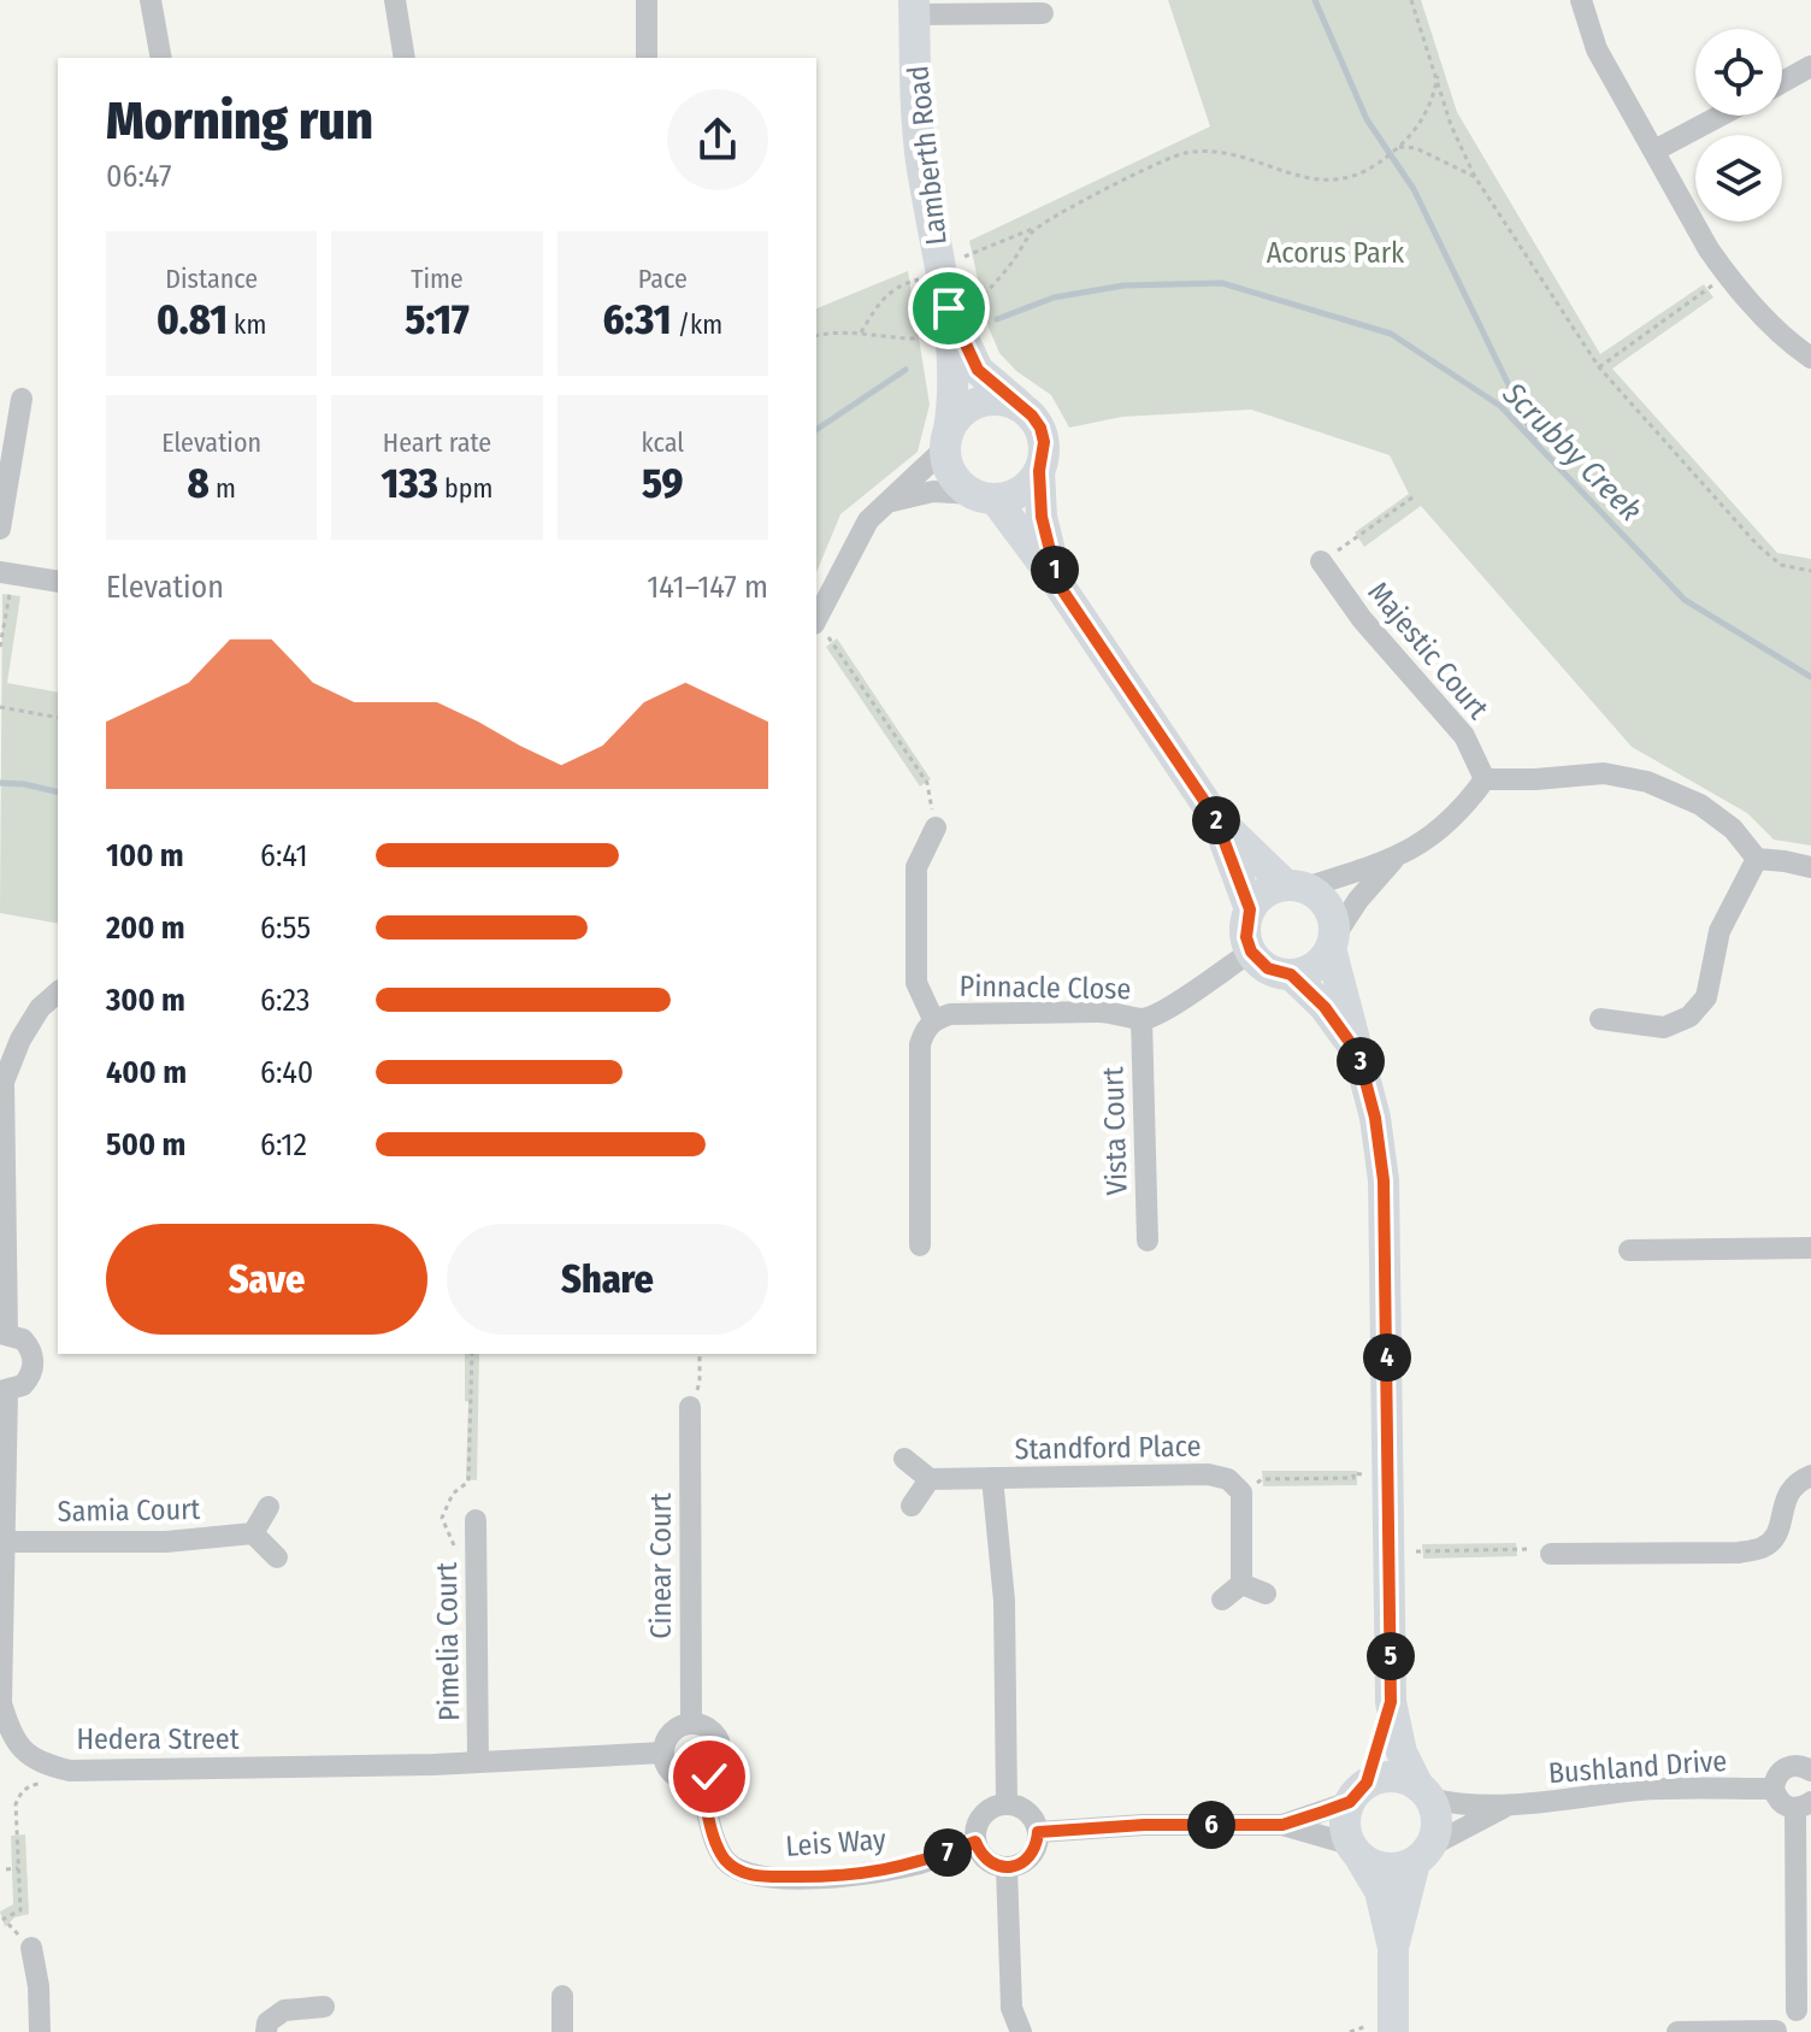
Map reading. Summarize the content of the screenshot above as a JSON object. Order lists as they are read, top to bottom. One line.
{"streets":{"street":["Lamberth Road","Majestic Court","Pinnacle Close","Vista Court","Standford Place","Samia Court","Cinear Court","Pimelia Court","Hedera Street","Bushland Drive","Leis Way"]},"crossings":[["Lamberth Road","Pinnacle Close"],["Lamberth Road","Bushland Drive"],["Pinnacle Close","Vista Court"],["Standford Place","Leis Way"],["Samia Court","Hedera Street"],["Cinear Court","Hedera Street"],["Cinear Court","Leis Way"],["Pimelia Court","Hedera Street"],["Hedera Street","Leis Way"]],"water":["Scrubby Creek"],"parks":["Acorus Park"],"page":{"heading":["Morning run","06:47"],"stats":[["Distance","0.81 km"],["Time","5:17"],["Pace","6:31 /km"],["Elevation","8 m"],["Heart rate","133 bpm"],["kcal","59"]],"pins":["1","2","3","4","5","6","7"],"chart":["Elevation","141–147 m"],"list":[{"name":"100 m","note":"6:41"},{"name":"200 m","note":"6:55"},{"name":"300 m","note":"6:23"},{"name":"400 m","note":"6:40"},{"name":"500 m","note":"6:12"}],"buttons":["Save","Share"]}}
